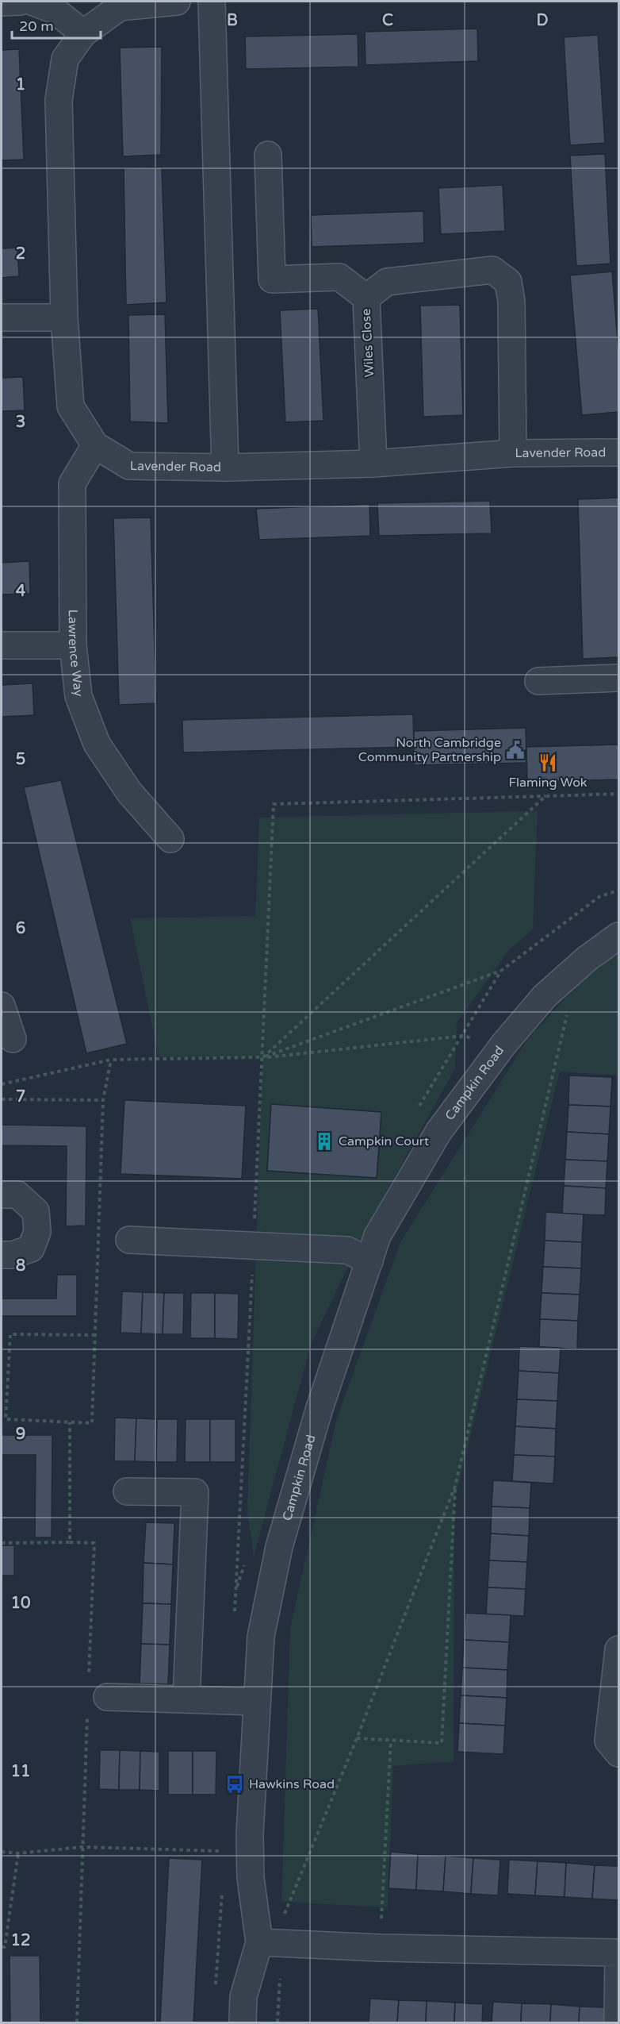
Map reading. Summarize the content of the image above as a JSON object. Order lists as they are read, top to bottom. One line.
{"streets":{"street":["Wiles Close","Lavender Road","Lawrence Way","Campkin Road"]},"crossings":[["Wiles Close","Lavender Road"],["Lavender Road","Lawrence Way"]],"places":{"public building":["North Cambridge Community Partnership"],"restaurant":["Flaming Wok"],"building":["Campkin Court"],"bus stop":["Hawkins Road"]},"scale_bar":"20 m","grid":{"columns":["B","C","D"],"rows":["1","2","3","4","5","6","7","8","9","10","11","12"]}}
